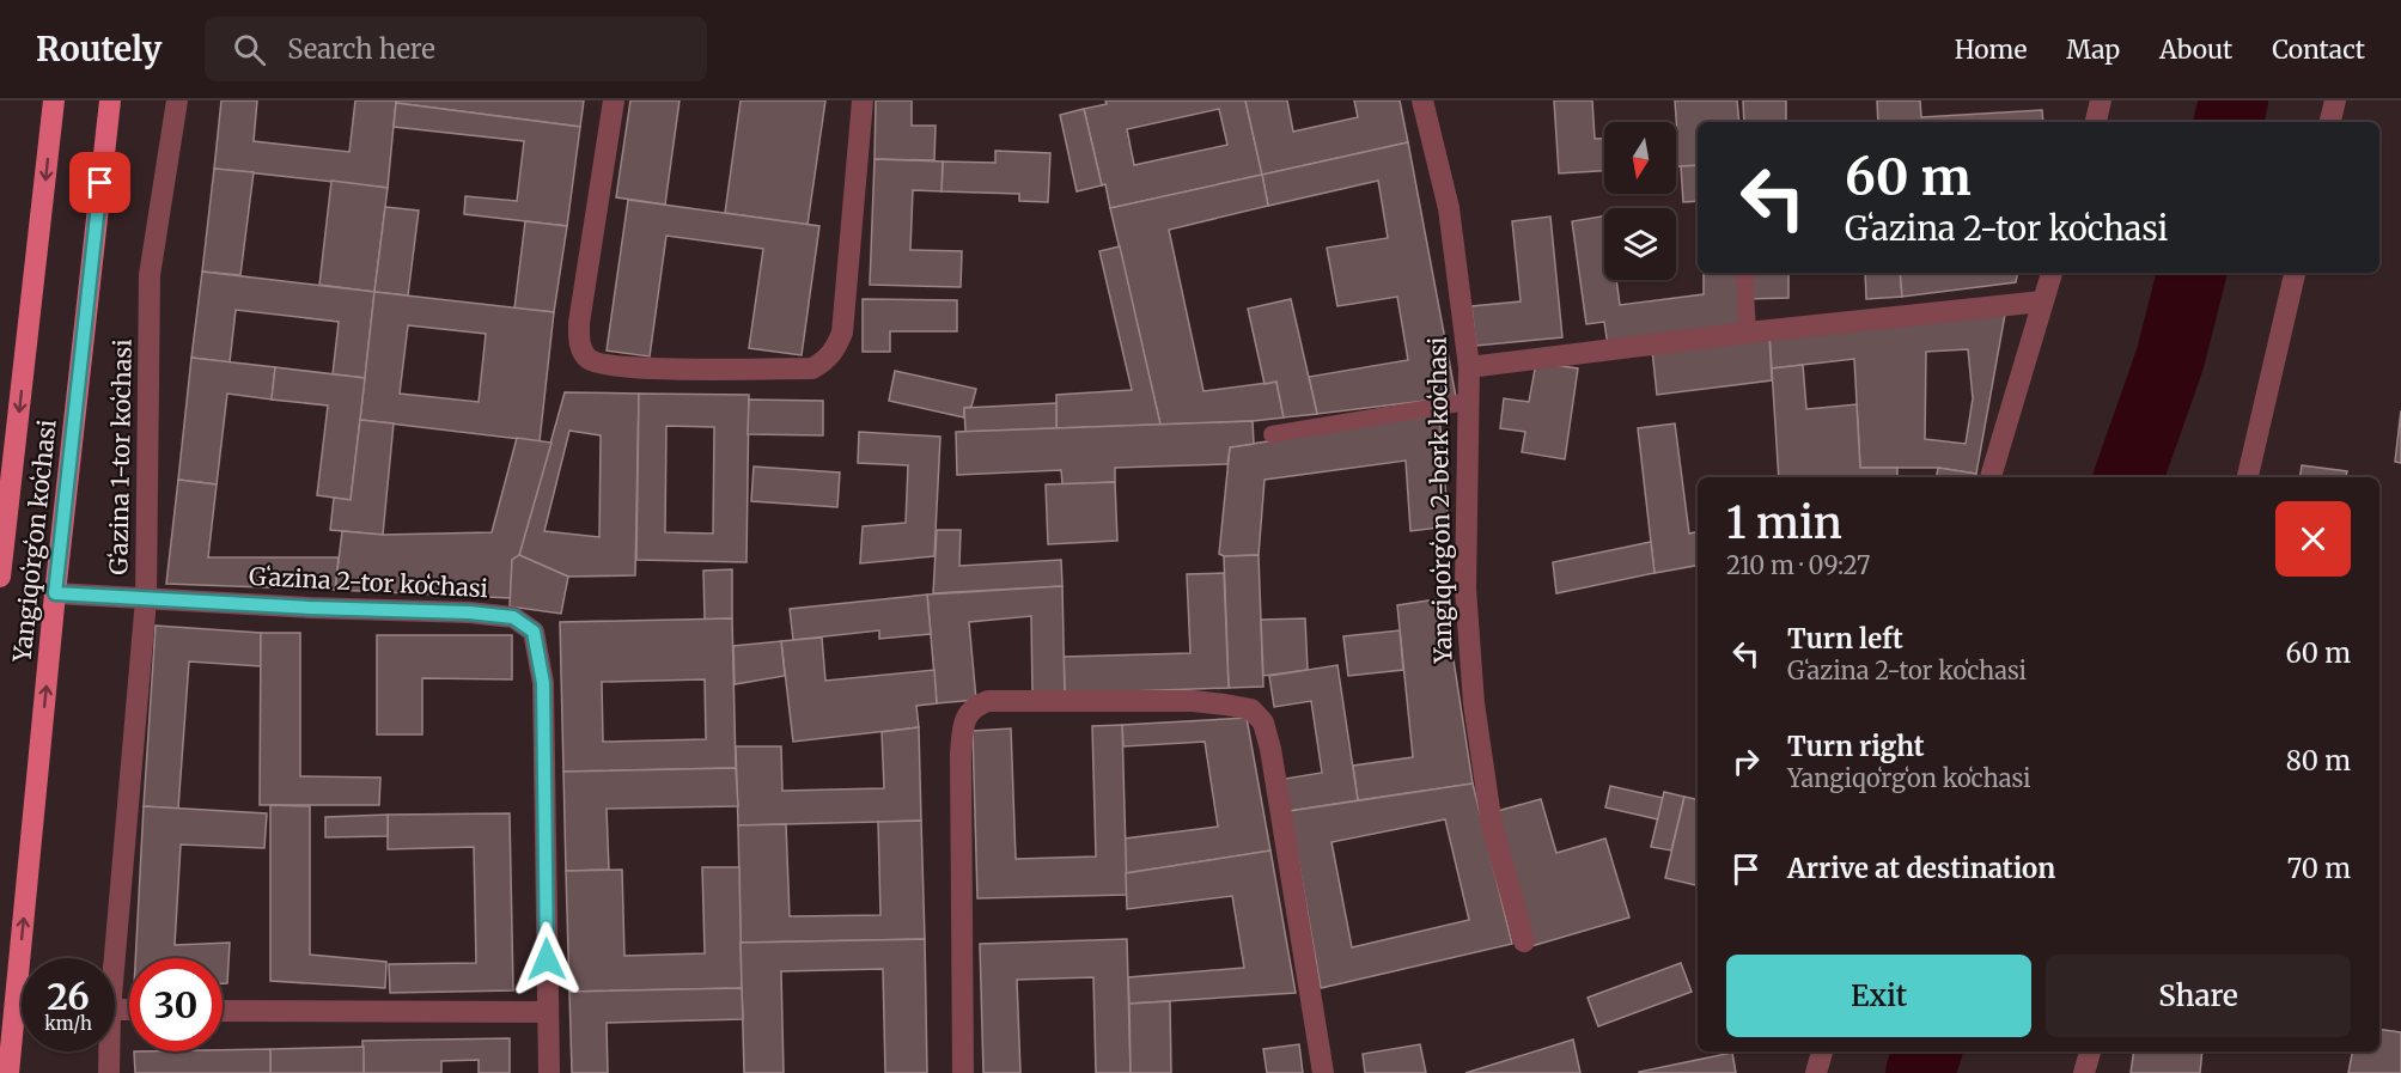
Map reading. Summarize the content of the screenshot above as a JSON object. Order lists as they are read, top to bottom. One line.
{"streets":{"main road":["Yangiqoʻrgʻon koʻchasi"],"street":["Gʻazina 1-tor koʻchasi","Yangiqoʻrgʻon 2-berk koʻchasi","Gʻazina 2-tor koʻchasi"]},"crossings":[["Gʻazina 1-tor koʻchasi","Gʻazina 2-tor koʻchasi"],["Yangiqoʻrgʻon koʻchasi","Gʻazina 2-tor koʻchasi"]],"north":"bottom","page":{"header":"Routely","search":"Search here","nav":["Home","Map","About","Contact"],"turn":["60 m","Gʻazina 2-tor koʻchasi"],"heading":["1 min","210 m · 09:27"],"list":[{"name":"Turn left","note":"Gʻazina 2-tor koʻchasi","value":"60 m"},{"name":"Turn right","note":"Yangiqoʻrgʻon koʻchasi","value":"80 m"},{"name":"Arrive at destination","value":"70 m"}],"buttons":["Exit","Share"],"speed":"26 km/h","limit":"30"}}
